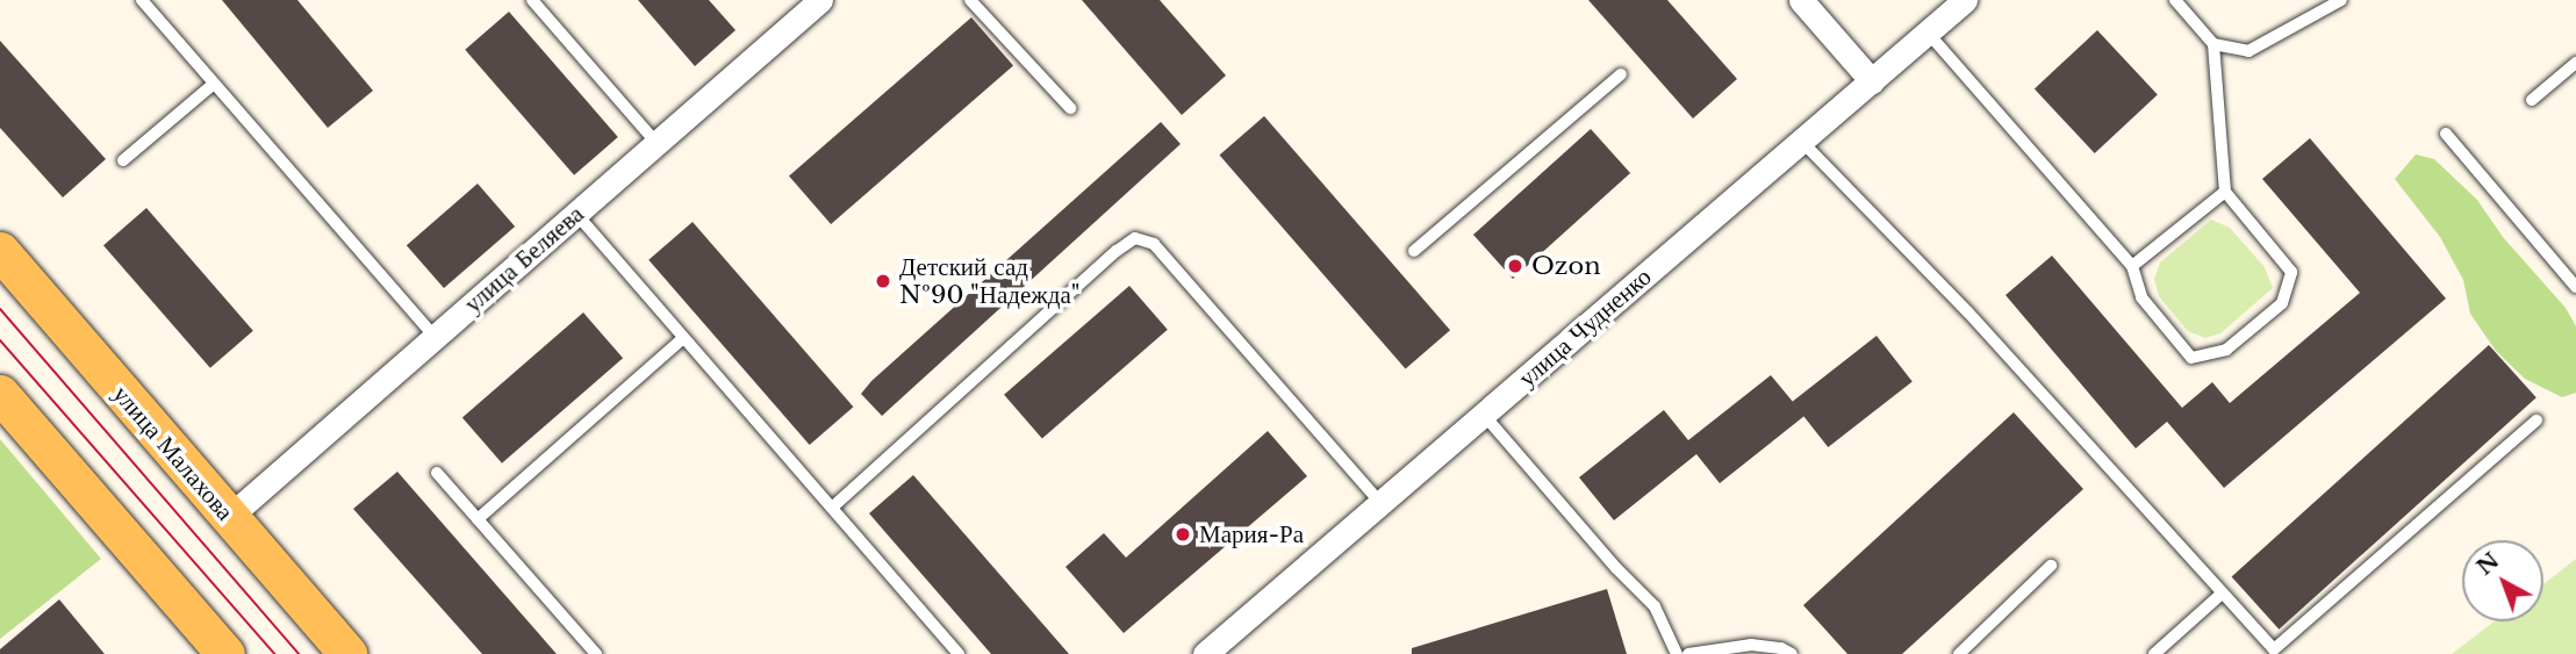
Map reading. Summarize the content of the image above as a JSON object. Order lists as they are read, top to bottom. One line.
{"streets":{"main road":["улица Малахова"],"street":["улица Беляева","улица Чудненко"]},"crossings":[["улица Беляева","улица Малахова"]],"places":["Ozon","Детский сад №90 \"Надежда\"","Мария-Ра"],"north":"top left"}
